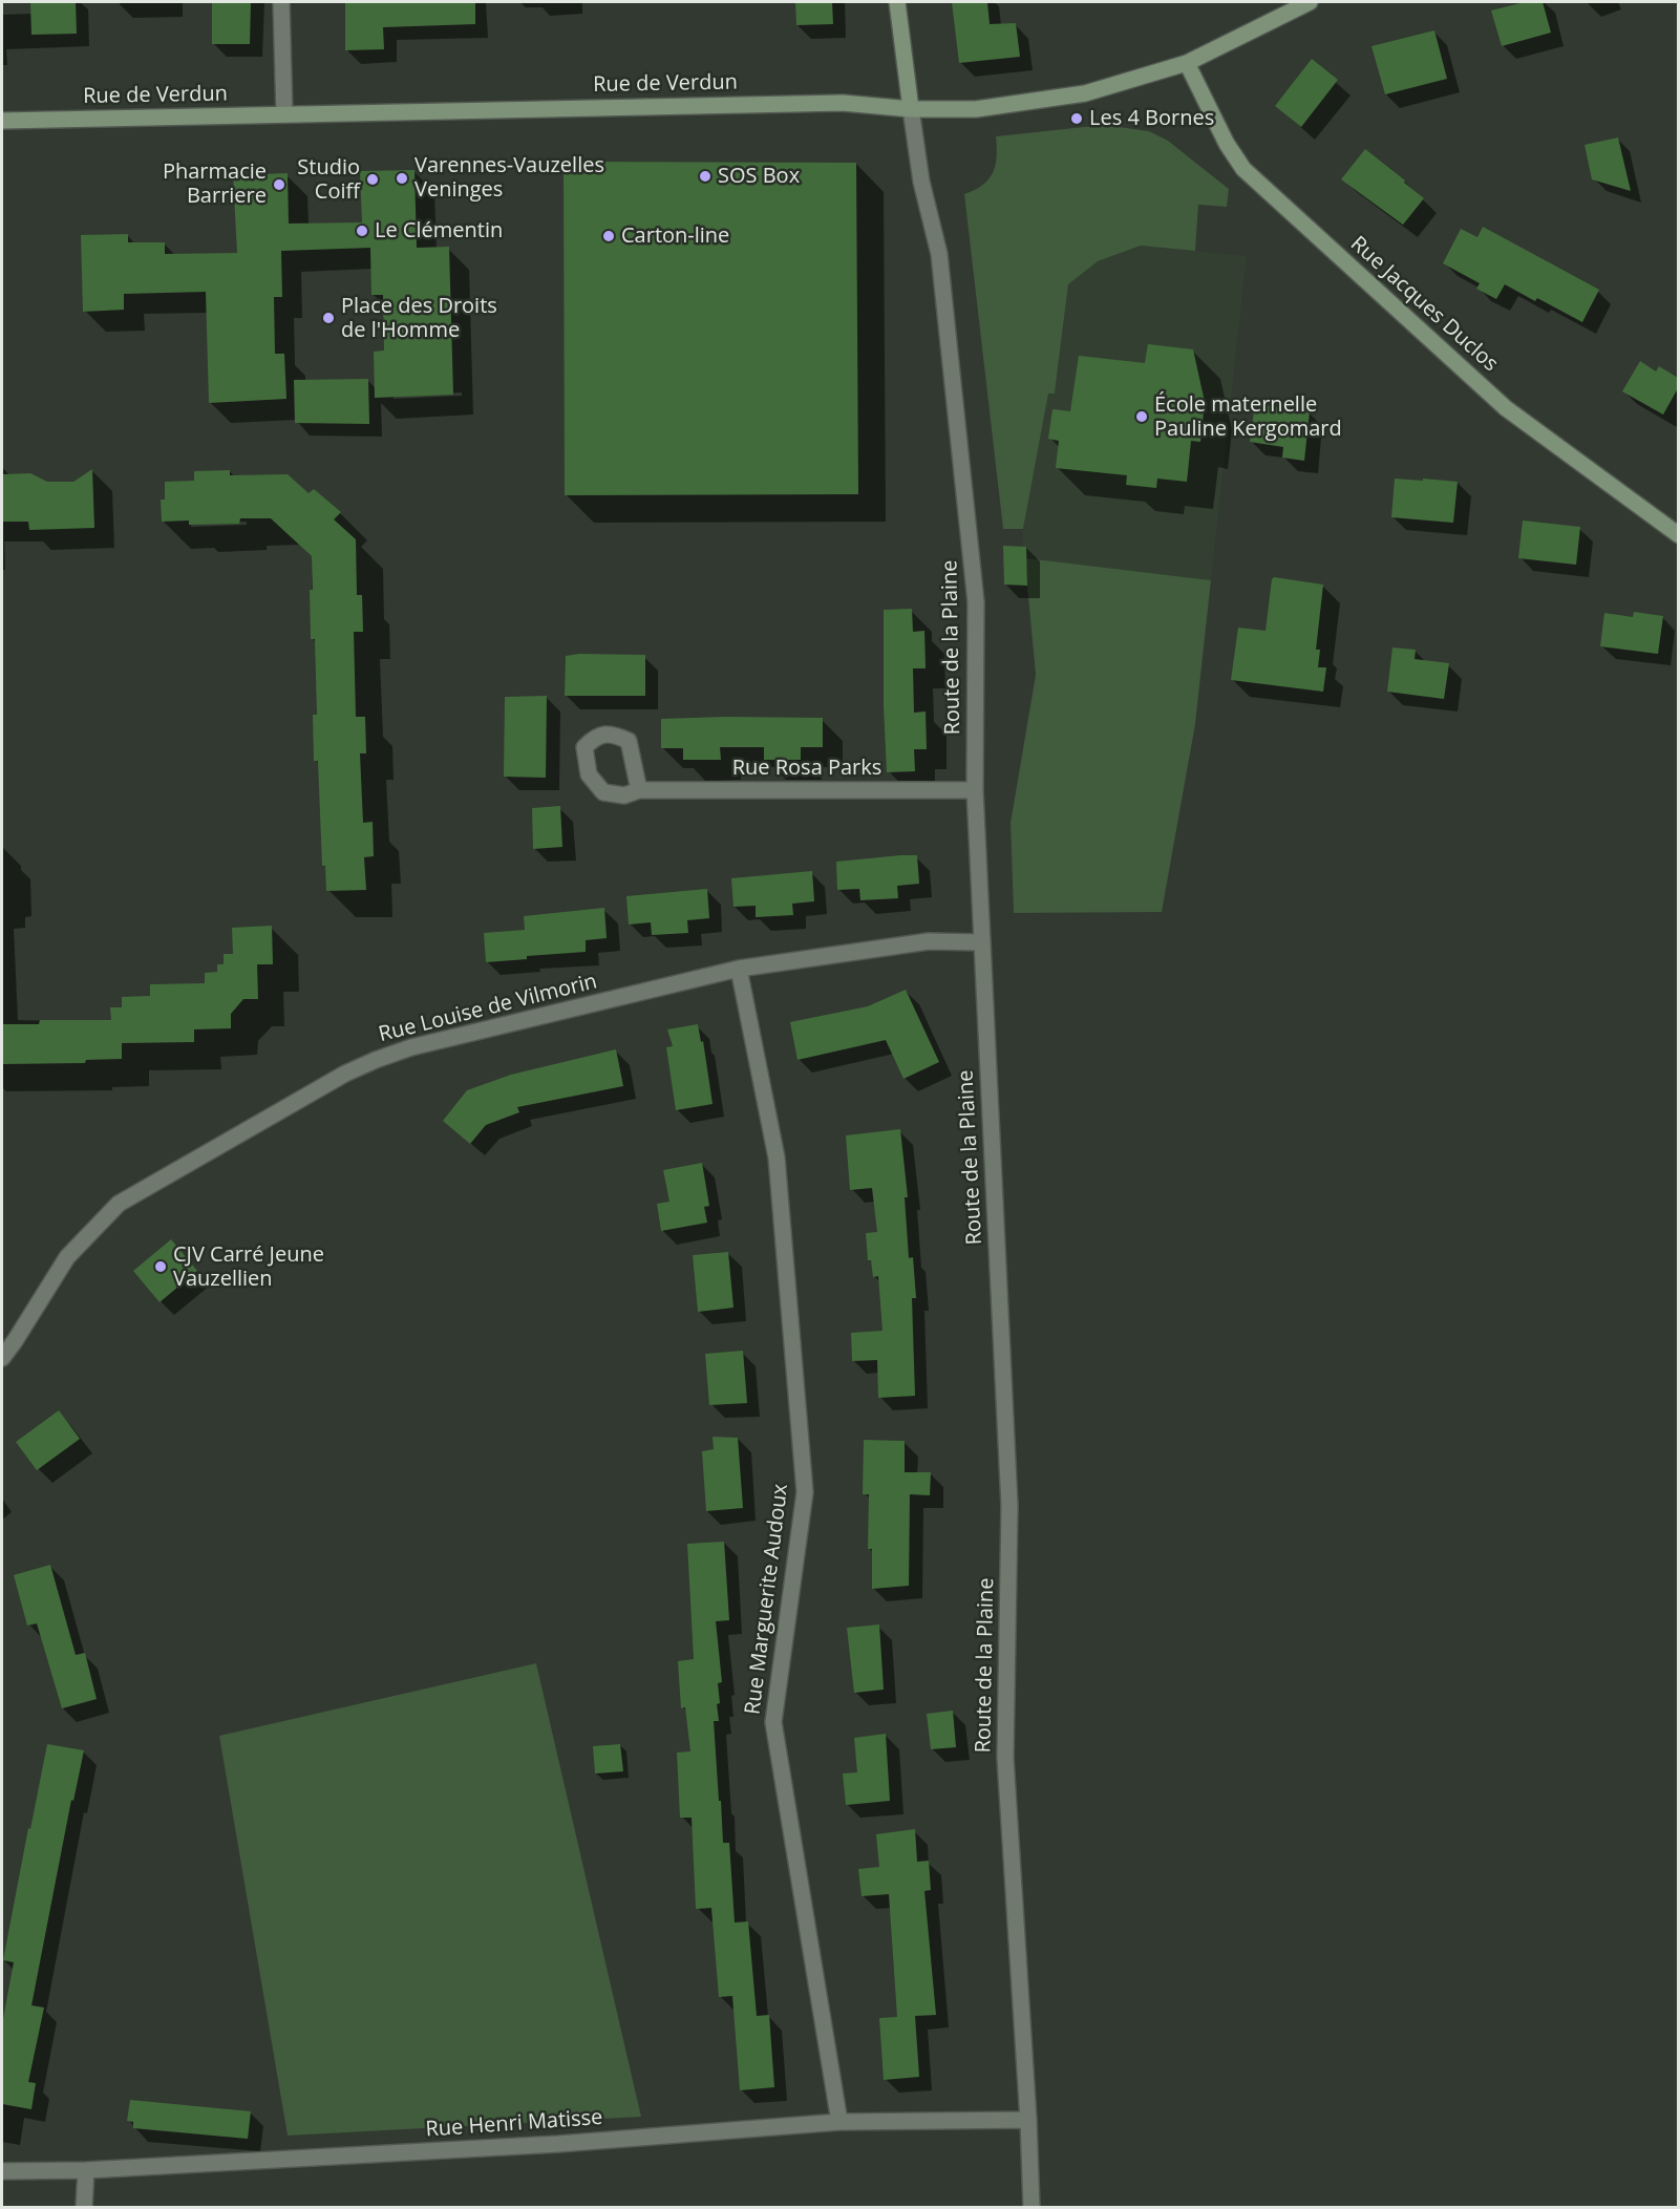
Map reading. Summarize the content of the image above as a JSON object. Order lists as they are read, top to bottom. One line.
{"streets":{"street":["Rue de Verdun","Rue Jacques Duclos","Route de la Plaine","Rue Rosa Parks","Rue Louise de Vilmorin","Rue Marguerite Audoux","Rue Henri Matisse"]},"crossings":[["Rue de Verdun","Rue Jacques Duclos"],["Rue de Verdun","Route de la Plaine"],["Route de la Plaine","Rue Rosa Parks"],["Route de la Plaine","Rue Louise de Vilmorin"],["Route de la Plaine","Rue Henri Matisse"],["Rue Louise de Vilmorin","Rue Marguerite Audoux"],["Rue Marguerite Audoux","Rue Henri Matisse"]],"places":["Les 4 Bornes","SOS Box","Varennes-Vauzelles Veninges","Studio Coiff","Pharmacie Barriere","Le Clémentin","Carton-line","Place des Droits de l'Homme","École maternelle Pauline Kergomard","CJV Carré Jeune Vauzellien"]}
